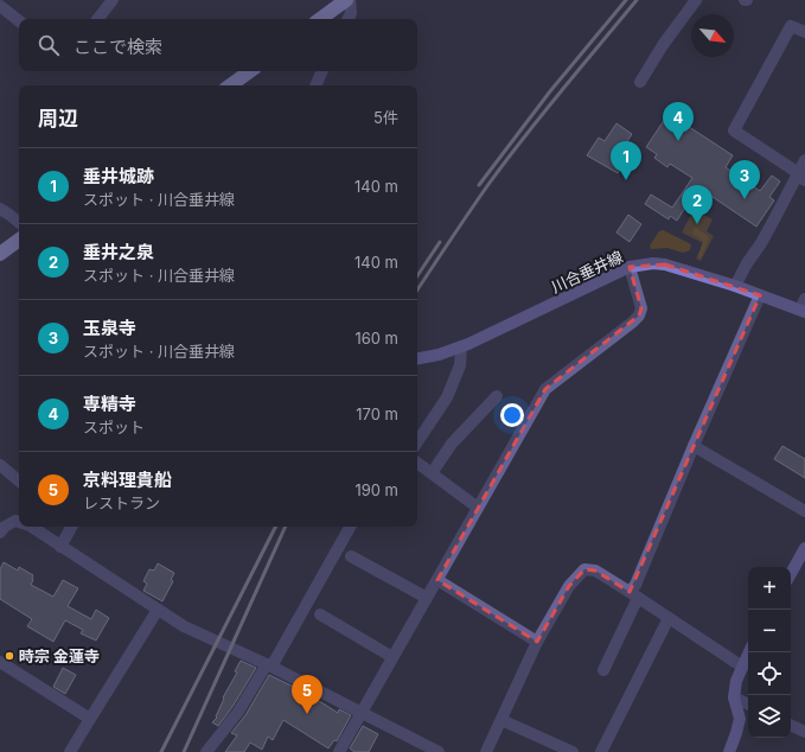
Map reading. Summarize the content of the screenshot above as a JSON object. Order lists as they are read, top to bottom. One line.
{"streets":{"main road":["川合垂井線"]},"places":["時宗 金蓮寺"],"north":"bottom right","page":{"search":"ここで検索","heading":["周辺","5件"],"pins":["4","1","3","2","5"],"list":[{"mark":"1","name":"垂井城跡","note":"スポット · 川合垂井線","value":"140 m"},{"mark":"2","name":"垂井之泉","note":"スポット · 川合垂井線","value":"140 m"},{"mark":"3","name":"玉泉寺","note":"スポット · 川合垂井線","value":"160 m"},{"mark":"4","name":"専精寺","note":"スポット","value":"170 m"},{"mark":"5","name":"京料理貴船","note":"レストラン","value":"190 m"}],"map_buttons":["+","−"]}}
